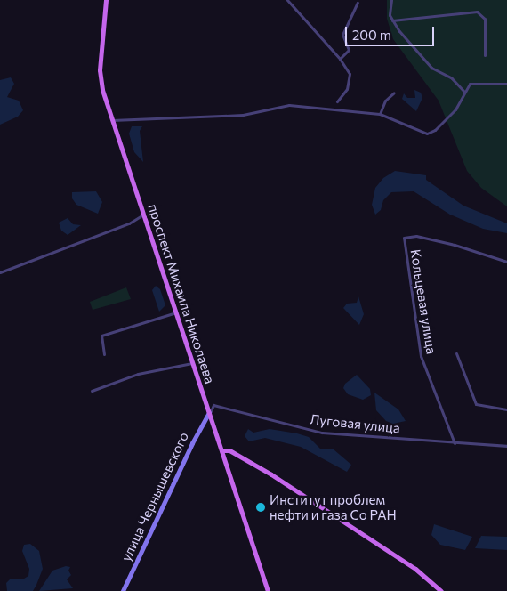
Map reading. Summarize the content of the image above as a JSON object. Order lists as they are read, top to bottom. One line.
{"streets":{"main road":["проспект Михаила Николаева","улица Чернышевского"],"street":["Кольцевая улица","Луговая улица"]},"crossings":[["проспект Михаила Николаева","Луговая улица"],["проспект Михаила Николаева","улица Чернышевского"],["Кольцевая улица","Луговая улица"],["Луговая улица","улица Чернышевского"]],"places":["Институт проблем нефти и газа Со РАН"],"scale_bar":"200 m"}
